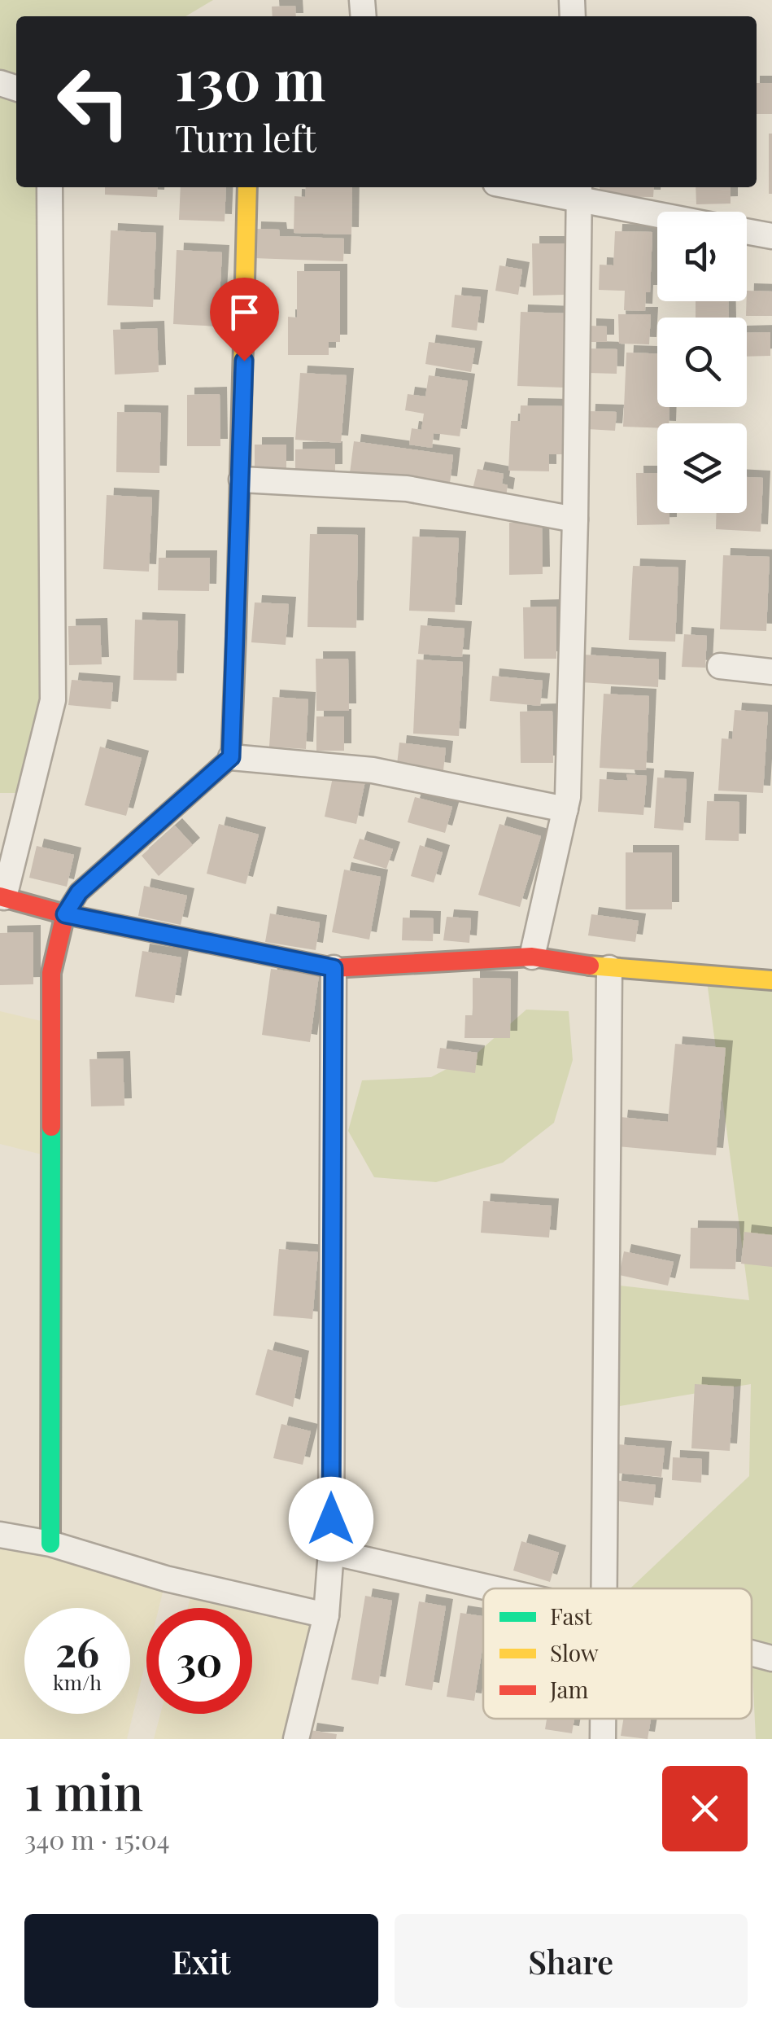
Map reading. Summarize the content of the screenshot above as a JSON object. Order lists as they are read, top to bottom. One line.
{"legend":["Fast","Slow","Jam"],"page":{"turn":["130 m","Turn left"],"speed":"26 km/h","limit":"30","heading":["1 min","340 m · 15:04"],"buttons":["Exit","Share"]}}
